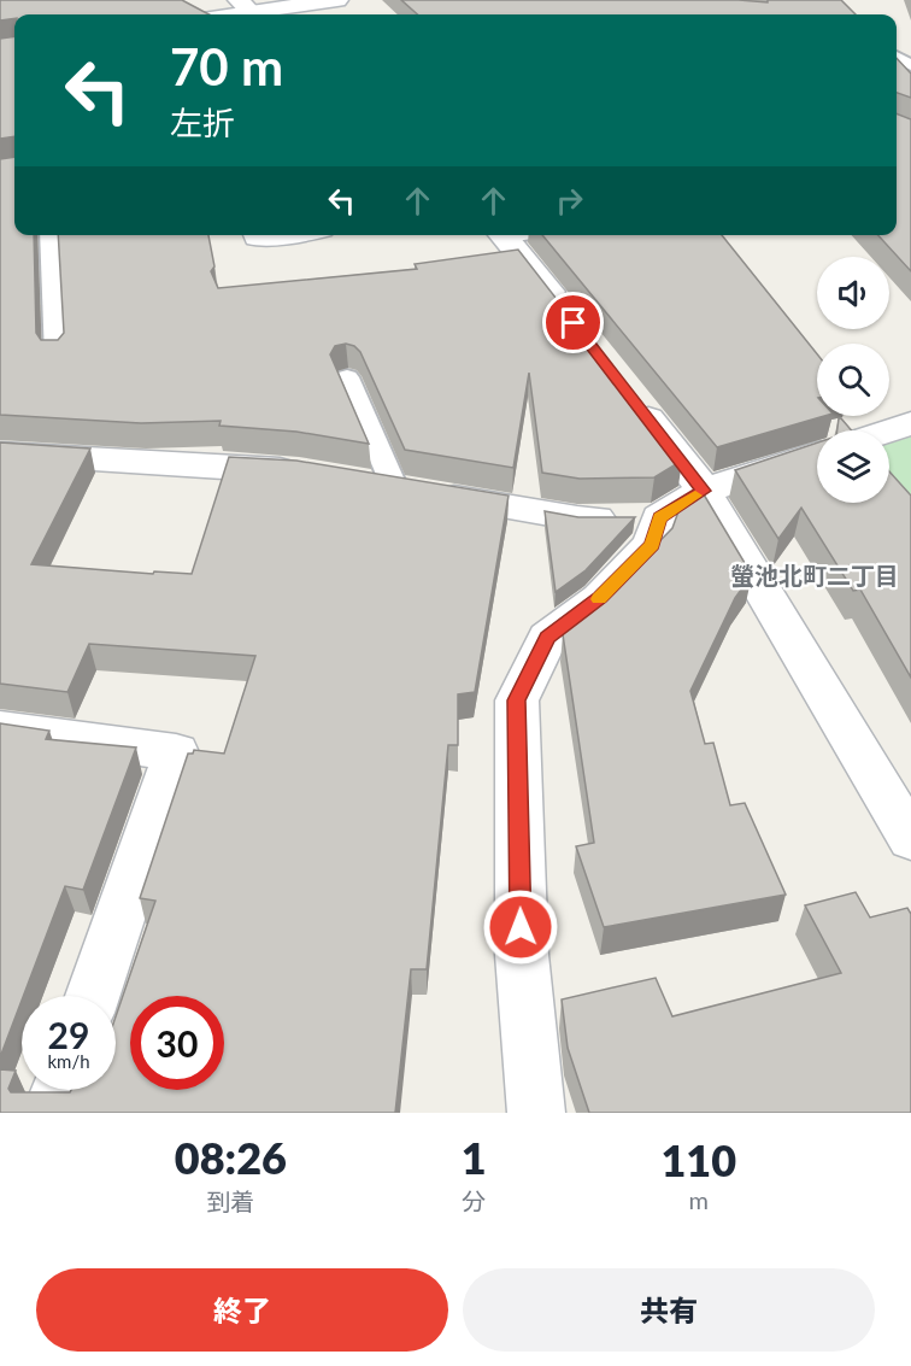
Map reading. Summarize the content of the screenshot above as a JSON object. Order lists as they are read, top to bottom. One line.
{"districts":["螢池北町二丁目"],"page":{"turn":["70 m","左折"],"speed":"29 km/h","limit":"30","eta":["08:26","到着","1","分","110","m"],"buttons":["終了","共有"]}}
